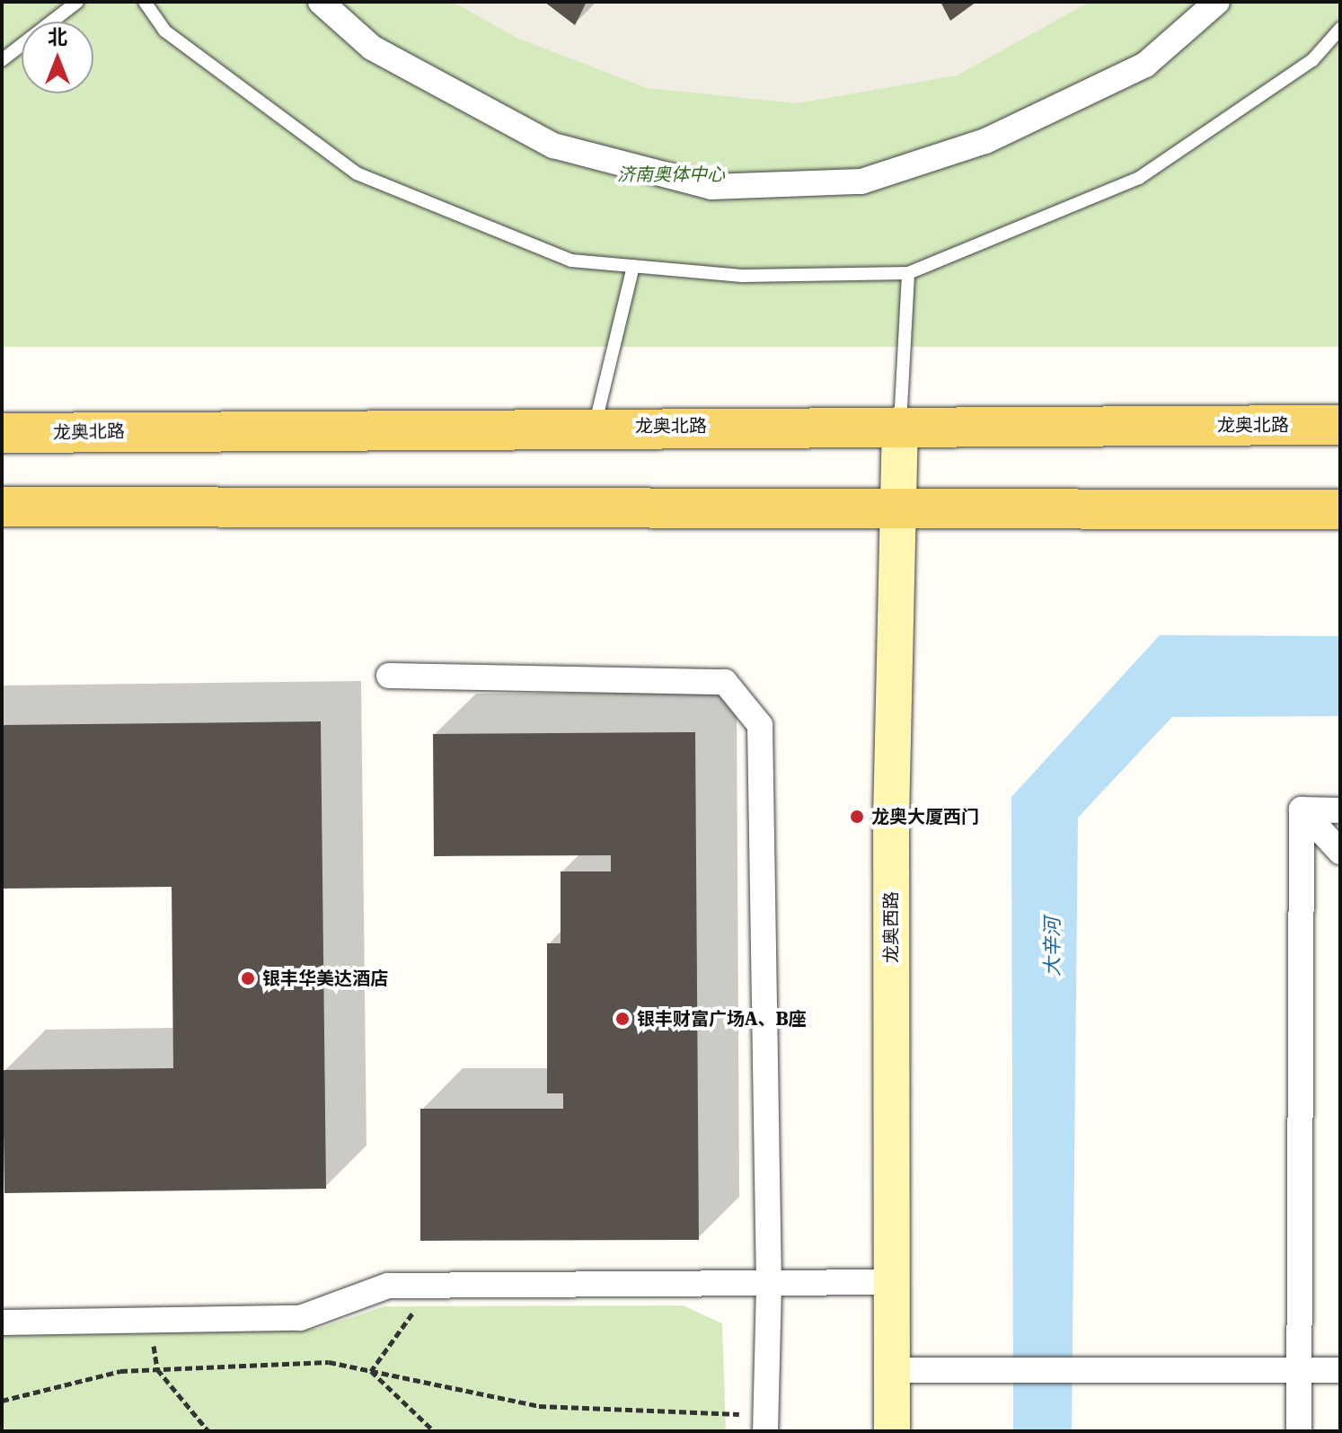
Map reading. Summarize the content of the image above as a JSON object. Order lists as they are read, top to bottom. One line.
{"streets":{"main road":["龙奥北路"],"street":["龙奥西路"]},"crossings":[["龙奥北路","龙奥西路"]],"water":["大辛河"],"parks":["济南奥体中心"],"places":["龙奥大厦西门","银丰华美达酒店","银丰财富广场A、B座"],"north":"top"}
